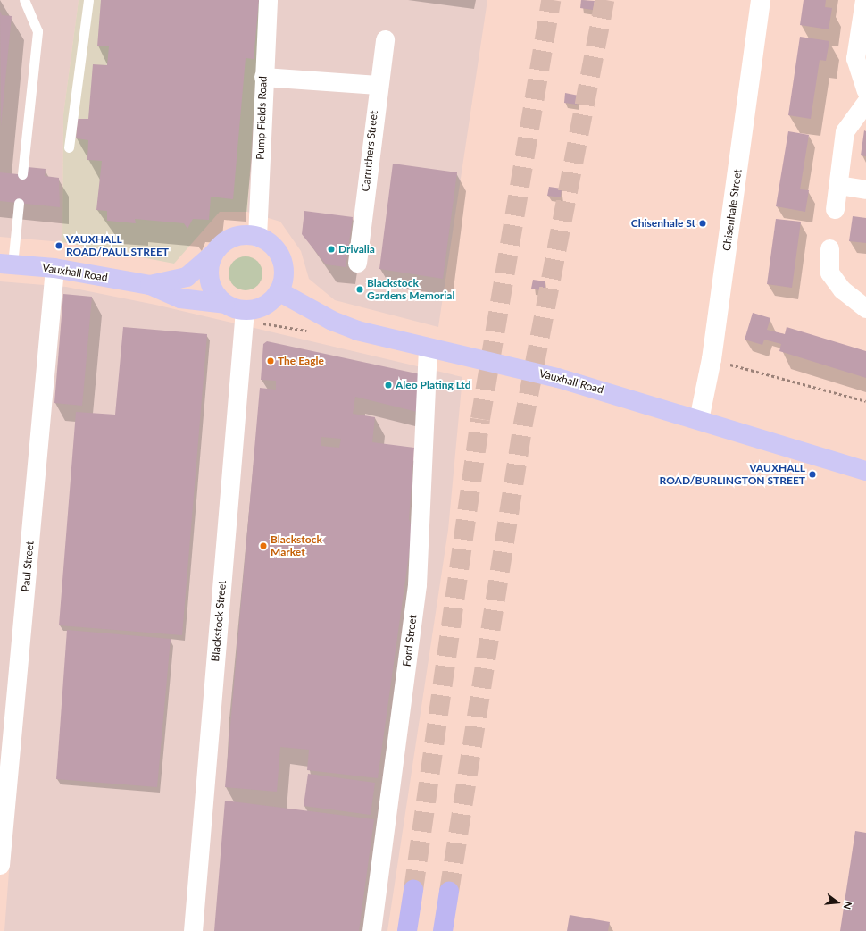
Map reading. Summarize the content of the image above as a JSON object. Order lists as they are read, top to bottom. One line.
{"streets":{"main road":["Vauxhall Road"],"street":["Pump Fields Road","Carruthers Street","Chisenhale Street","Paul Street","Blackstock Street","Ford Street"]},"crossings":[["Pump Fields Road","Vauxhall Road"],["Pump Fields Road","Blackstock Street"],["Chisenhale Street","Vauxhall Road"],["Vauxhall Road","Paul Street"],["Vauxhall Road","Blackstock Street"],["Vauxhall Road","Ford Street"]],"places":["Chisenhale St","VAUXHALL ROAD/PAUL STREET","Drivalia","Blackstock Gardens Memorial","The Eagle","Aleo Plating Ltd","VAUXHALL ROAD/BURLINGTON STREET","Blackstock Market"],"north":"right"}
